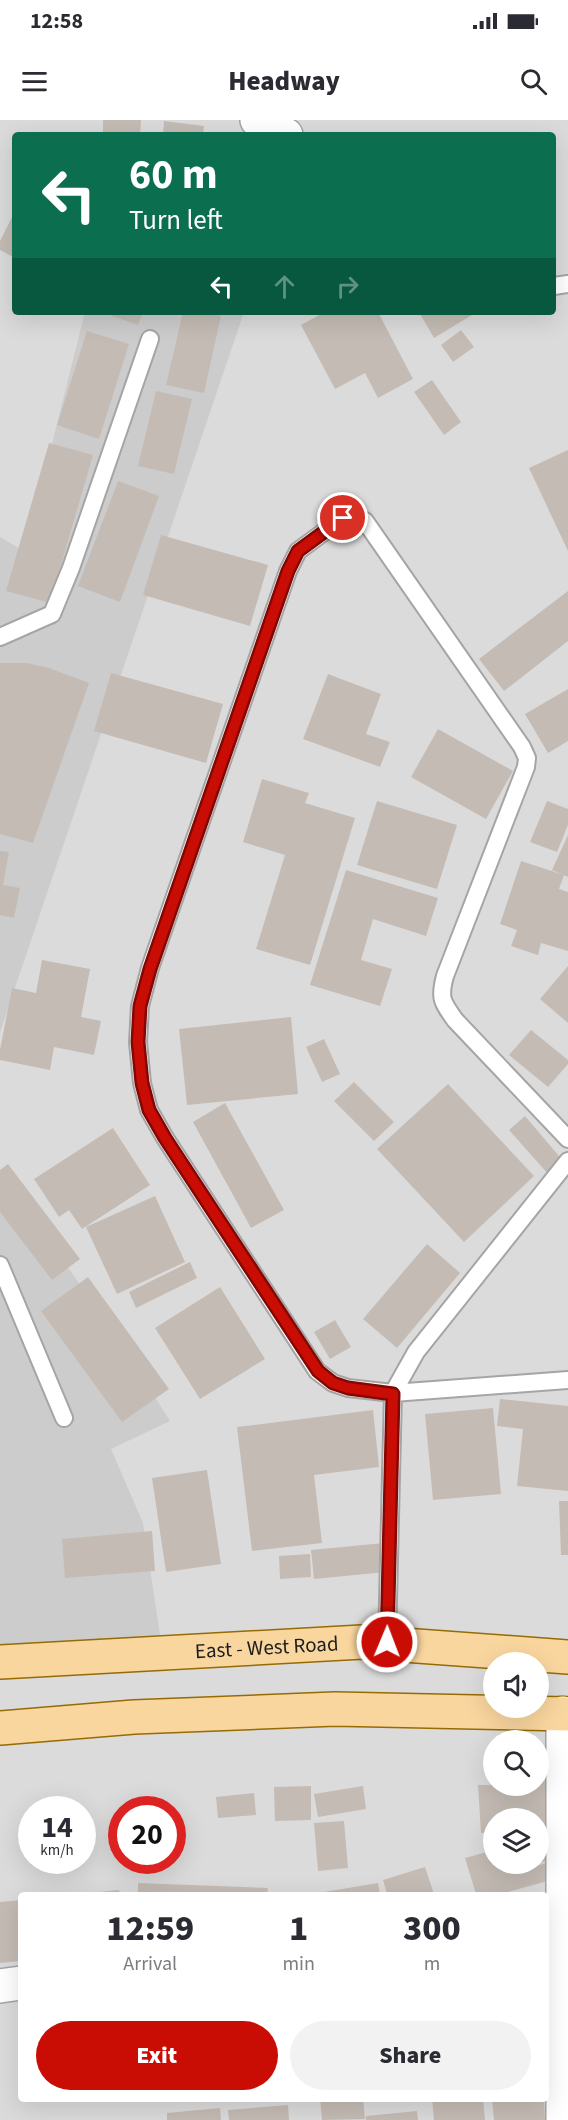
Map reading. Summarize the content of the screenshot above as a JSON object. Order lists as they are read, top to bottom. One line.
{"streets":{"main road":["East - West Road"]},"page":{"status":"12:58","header":"Headway","turn":["60 m","Turn left"],"speed":"14 km/h","limit":"20","eta":["12:59","Arrival","1","min","300","m"],"buttons":["Exit","Share"]}}
